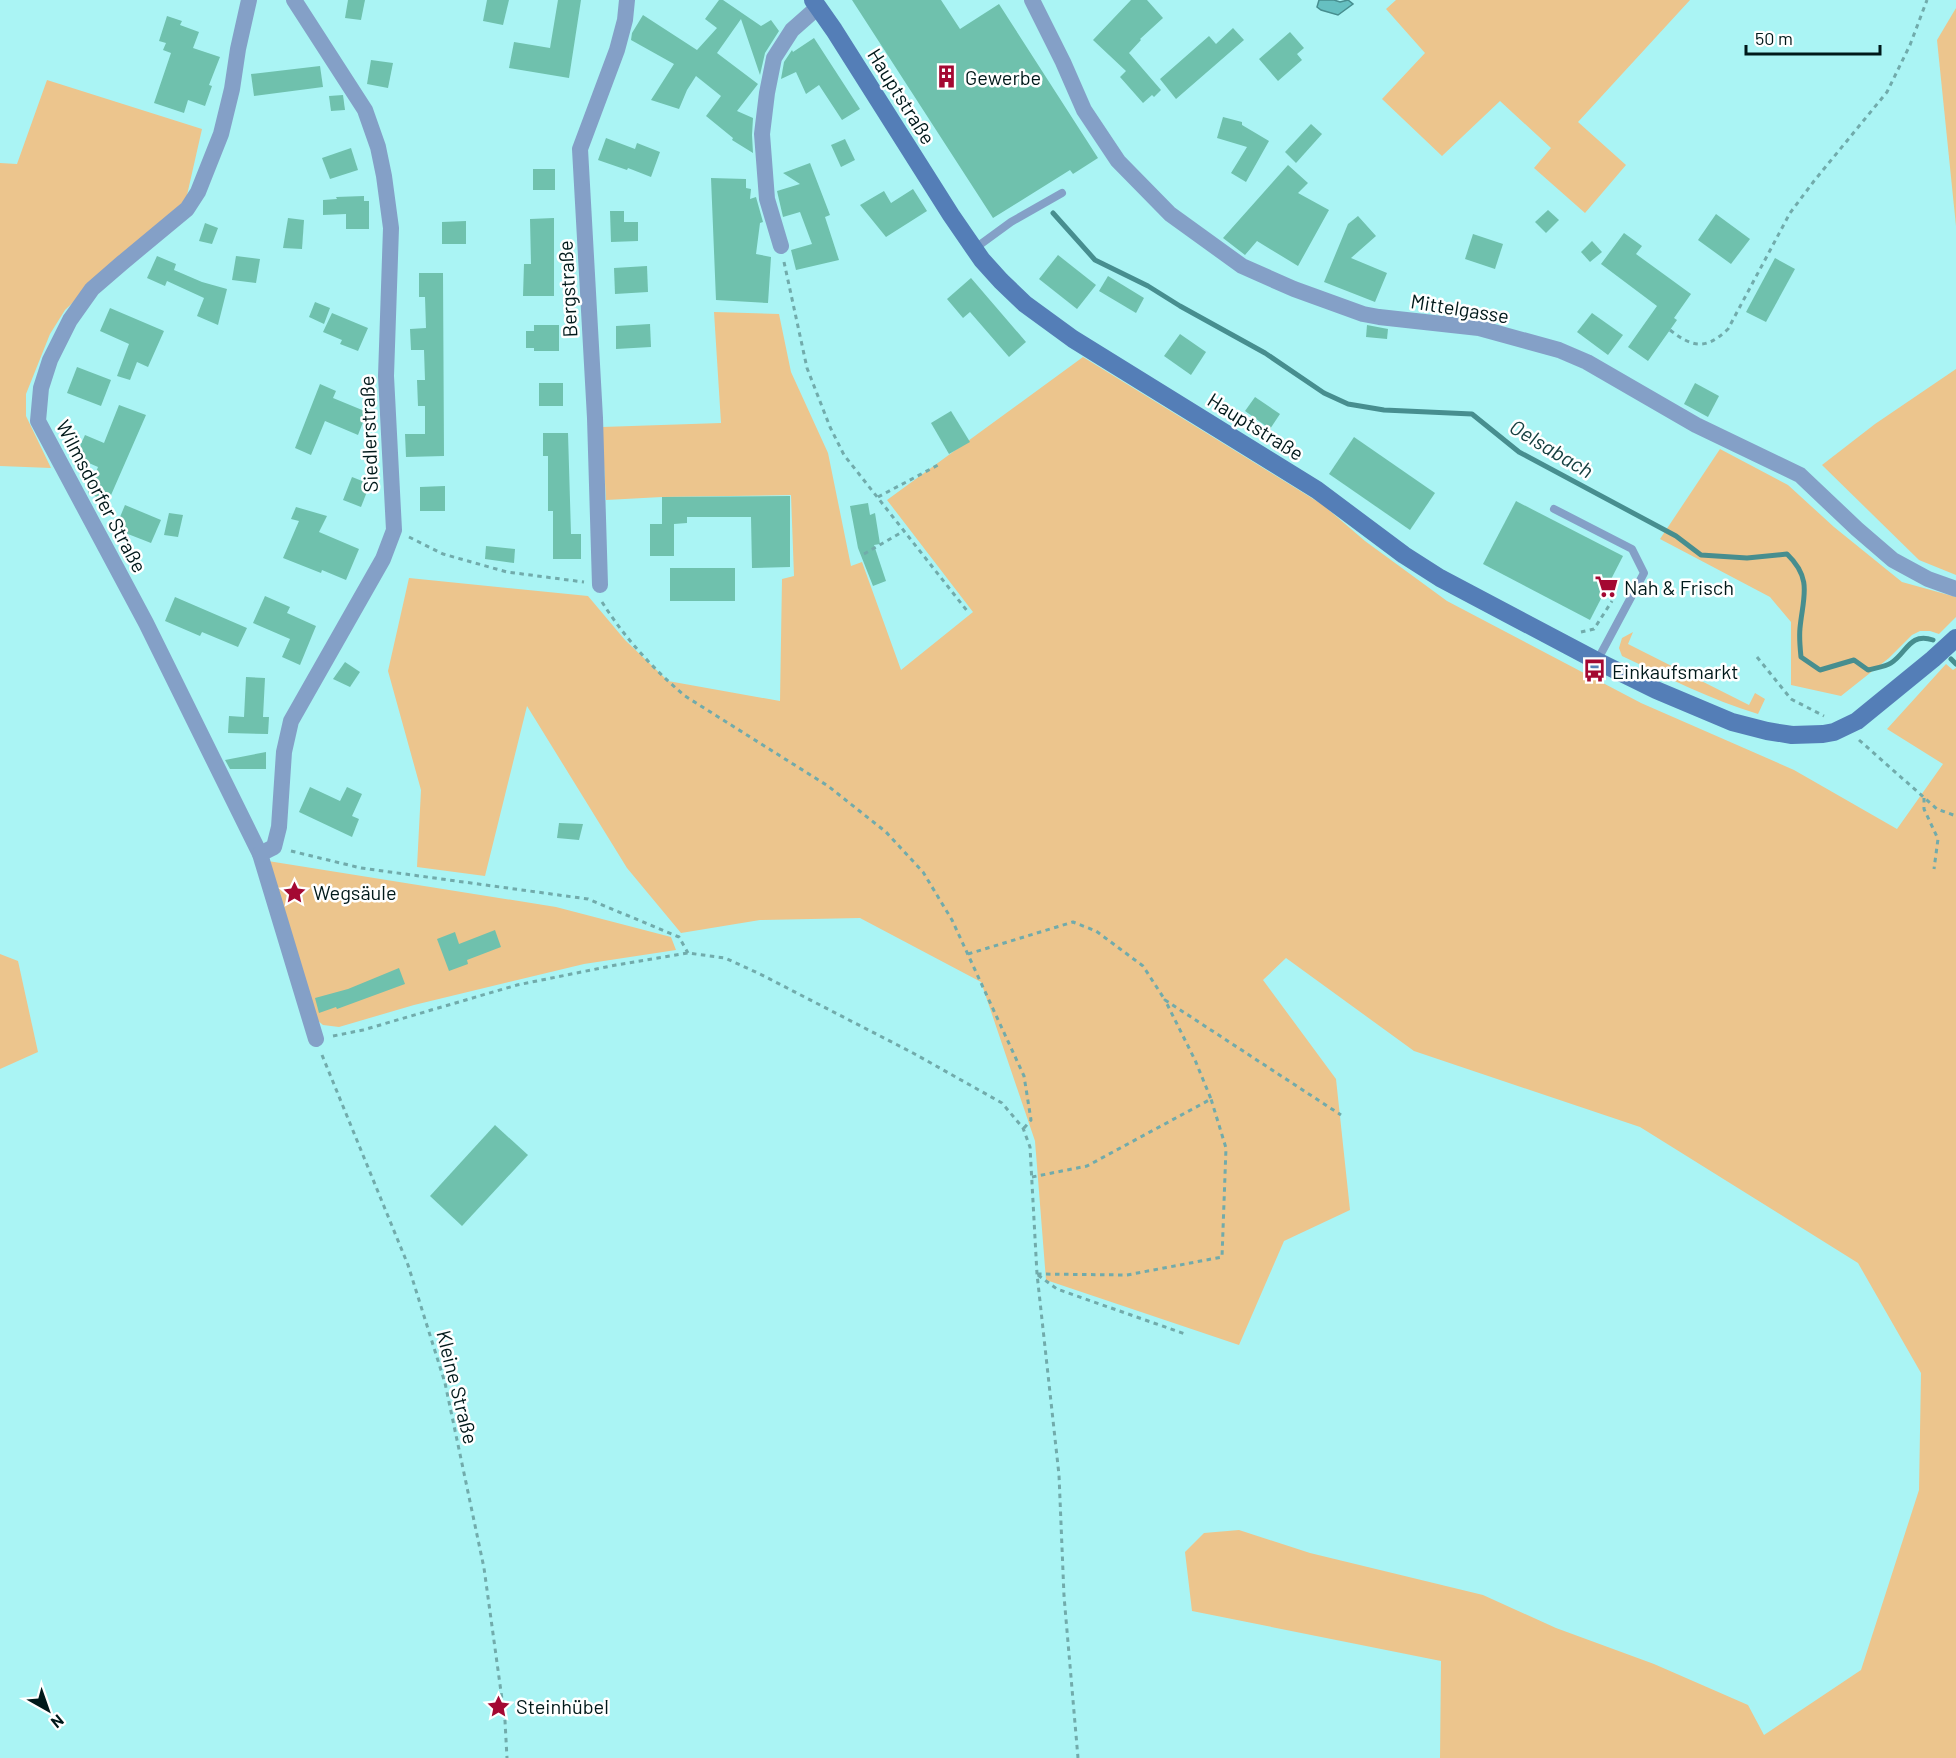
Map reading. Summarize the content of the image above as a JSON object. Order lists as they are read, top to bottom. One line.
{"streets":{"main road":["Hauptstraße"],"street":["Bergstraße","Mittelgasse","Siedlerstraße","Wilmsdorfer Straße"],"path":["Kleine Straße"]},"crossings":[["Siedlerstraße","Wilmsdorfer Straße"],["Wilmsdorfer Straße","Kleine Straße"]],"water":["Oelsabach"],"places":{"building":["Gewerbe"],"supermarket":["Nah & Frisch"],"bus stop":["Einkaufsmarkt"],"place":["Wegsäule","Steinhübel"]},"scale_bar":"50 m","north":"bottom right"}
